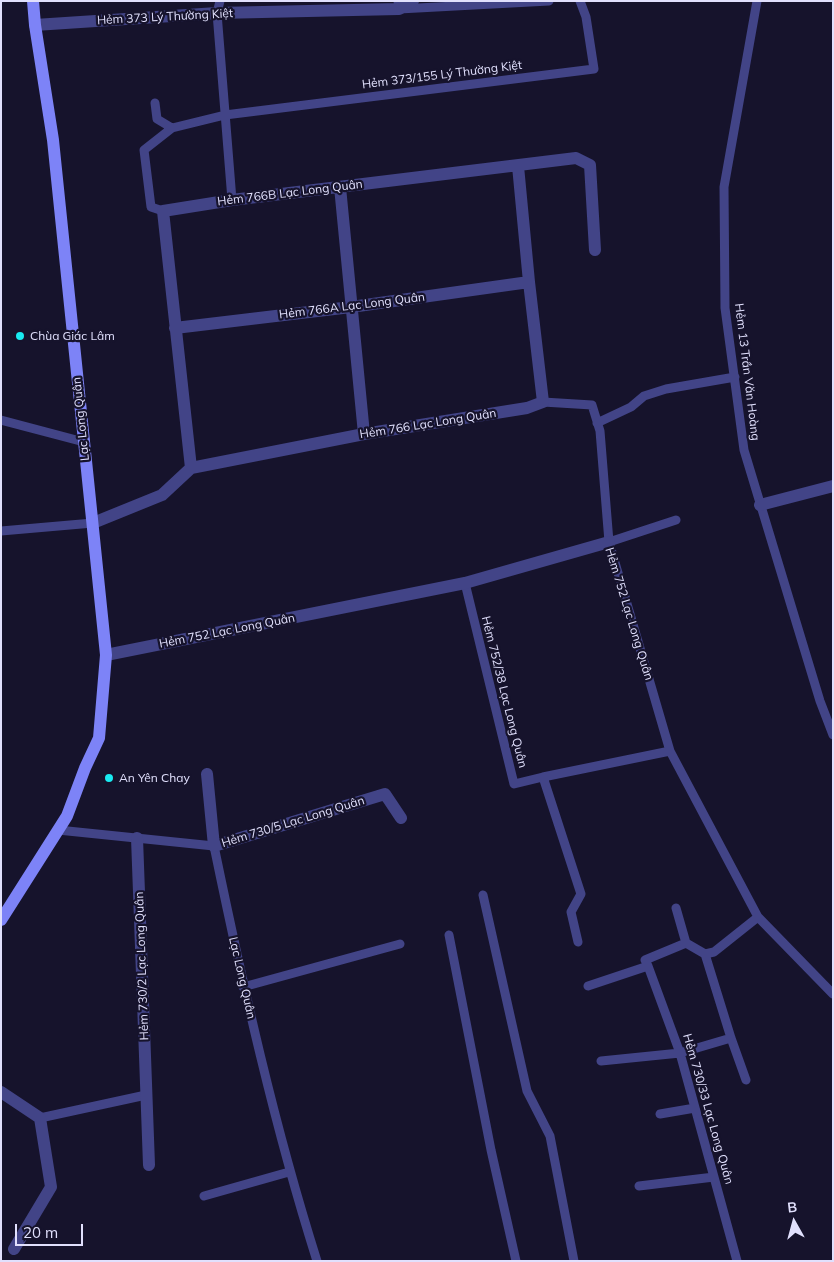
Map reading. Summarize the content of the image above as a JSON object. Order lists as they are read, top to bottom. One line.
{"streets":{"main road":["Lạc Long Quân"],"street":["Hẻm 373 Lý Thường Kiệt","Hẻm 766B Lạc Long Quân","Hẻm 766A Lạc Long Quân","Hẻm 766 Lạc Long Quân","Hẻm 752 Lạc Long Quân","Hẻm 730/5 Lạc Long Quân","Hẻm 730/2 Lạc Long Quân"],"lane":["Hẻm 373/155 Lý Thường Kiệt","Hẻm 13 Trần Văn Hoàng","Hẻm 752/38 Lạc Long Quân","Hẻm 730/33 Lạc Long Quân"]},"crossings":[["Hẻm 373 Lý Thường Kiệt","Lạc Long Quân"],["Lạc Long Quân","Hẻm 752 Lạc Long Quân"],["Lạc Long Quân","Hẻm 730/5 Lạc Long Quân"],["Hẻm 752 Lạc Long Quân","Hẻm 752/38 Lạc Long Quân"]],"places":["Chùa Giác Lâm","An Yên Chay"],"scale_bar":"20 m","north":"top"}
